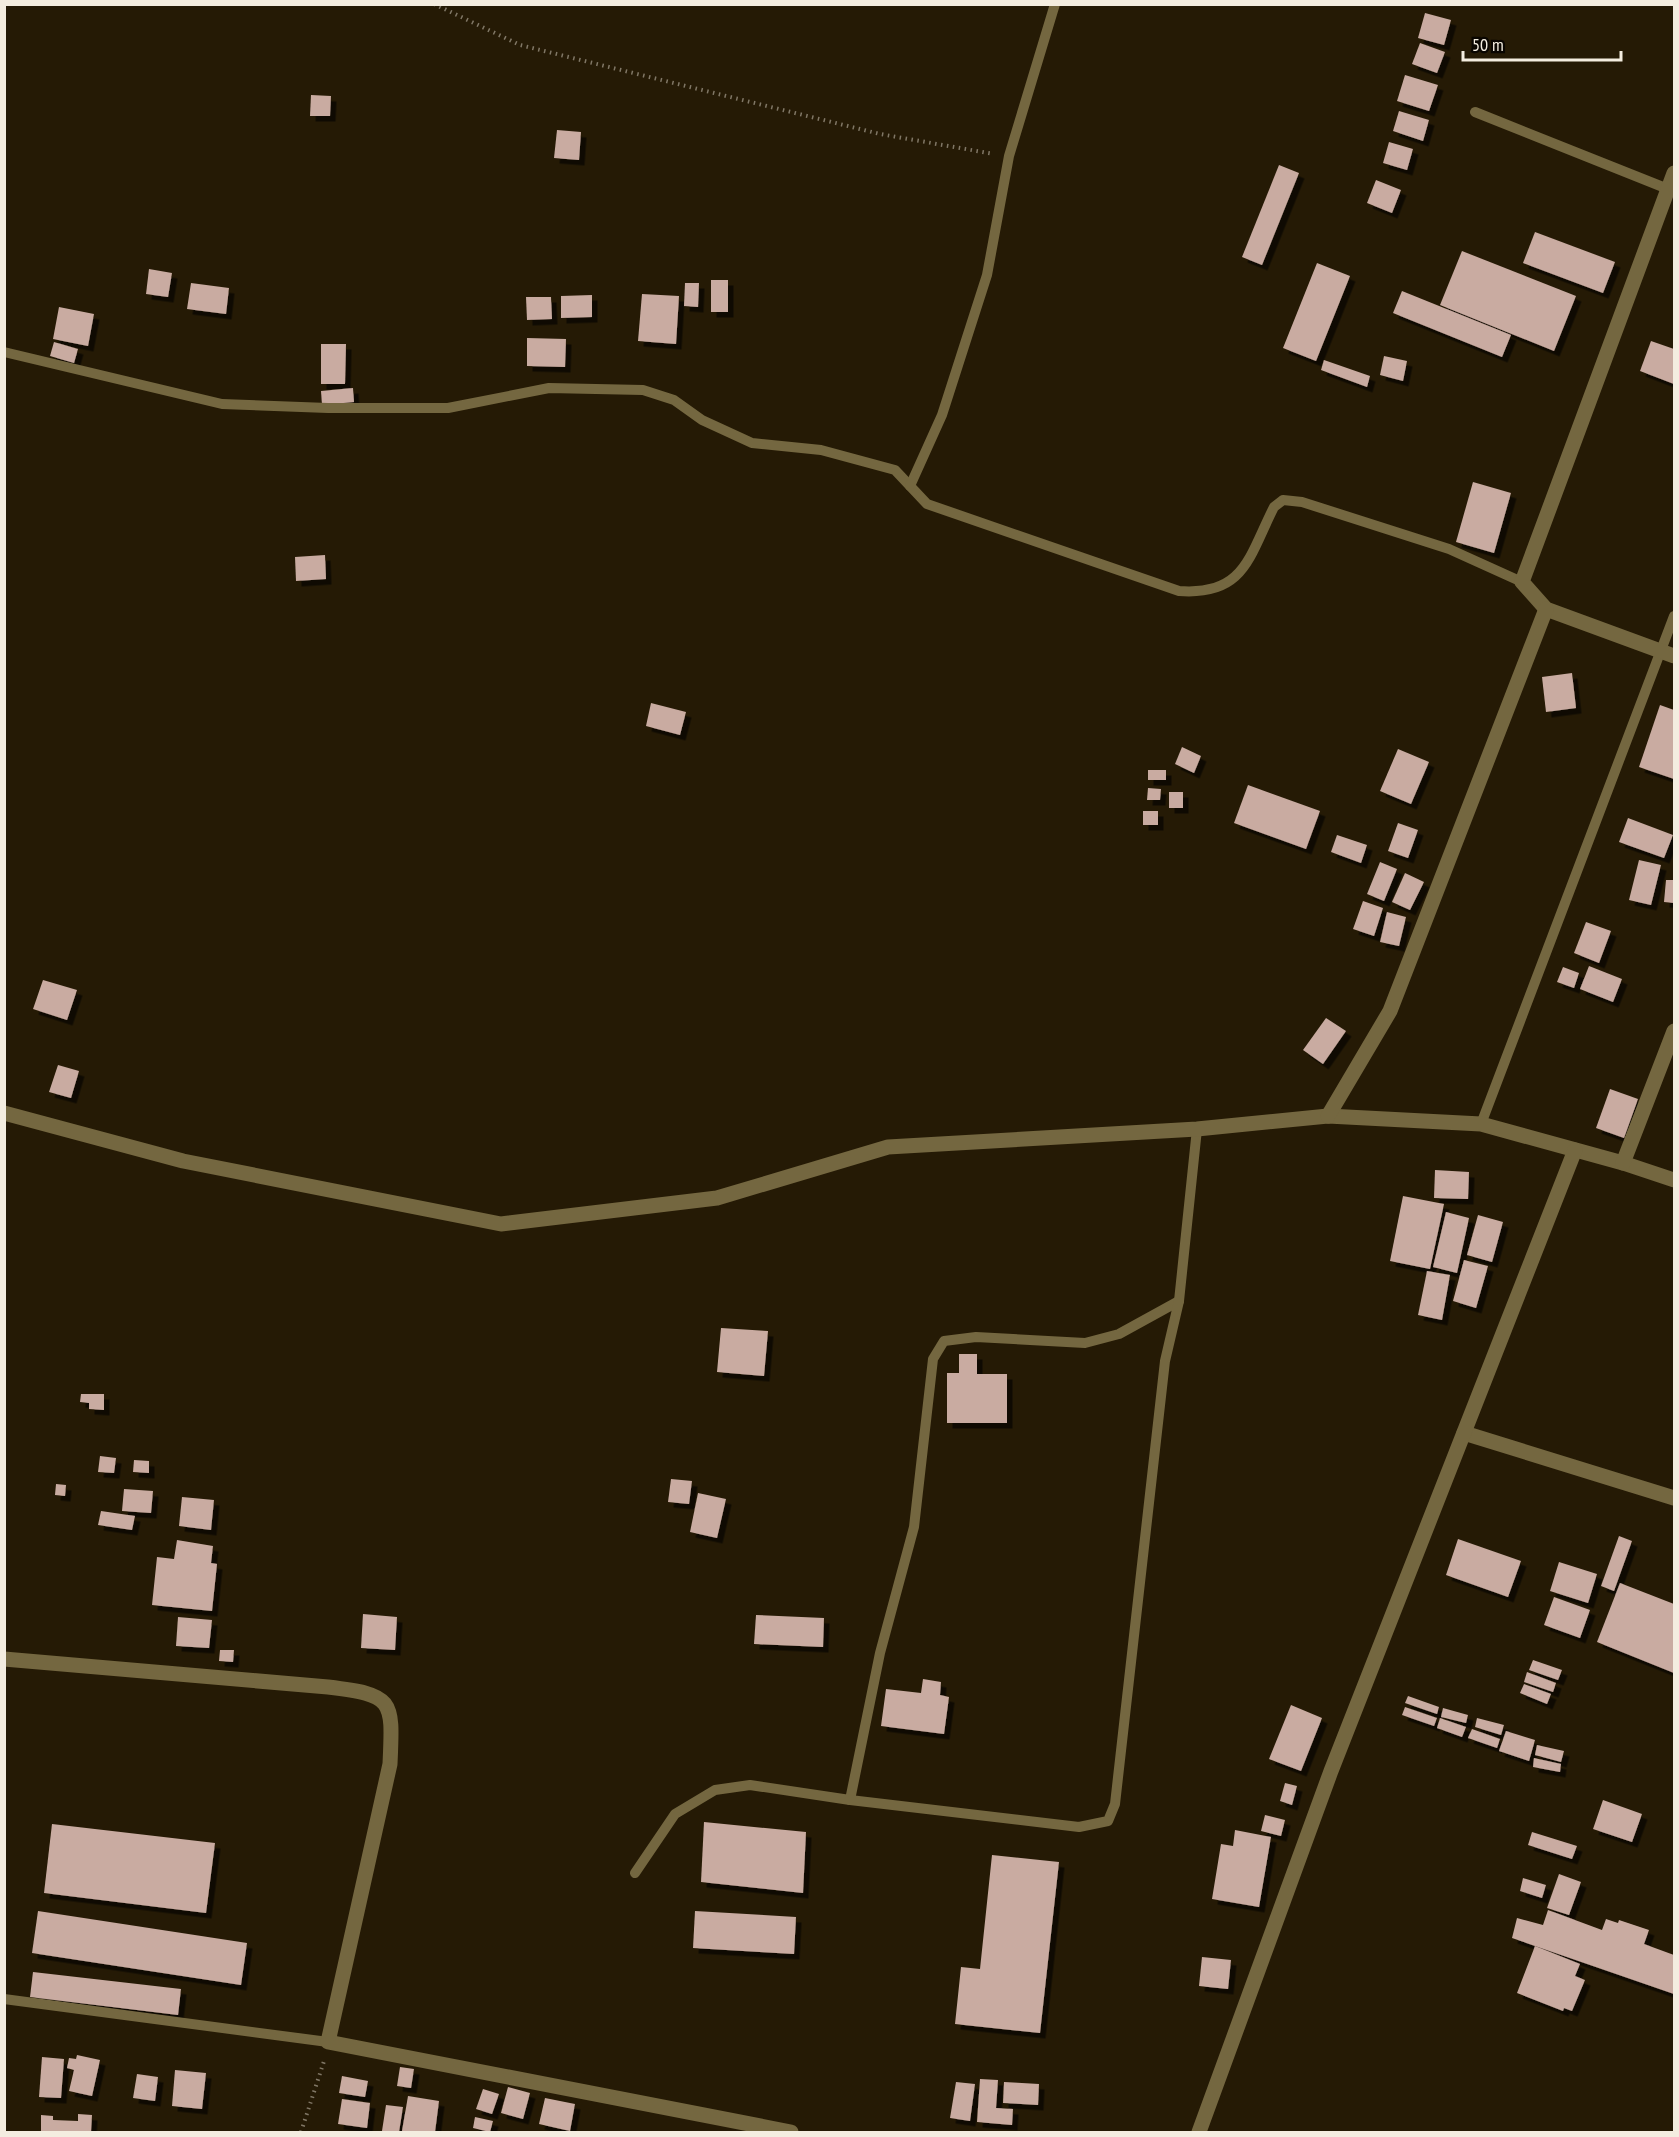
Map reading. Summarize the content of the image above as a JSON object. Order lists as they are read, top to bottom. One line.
{"scale_bar":"50 m"}
